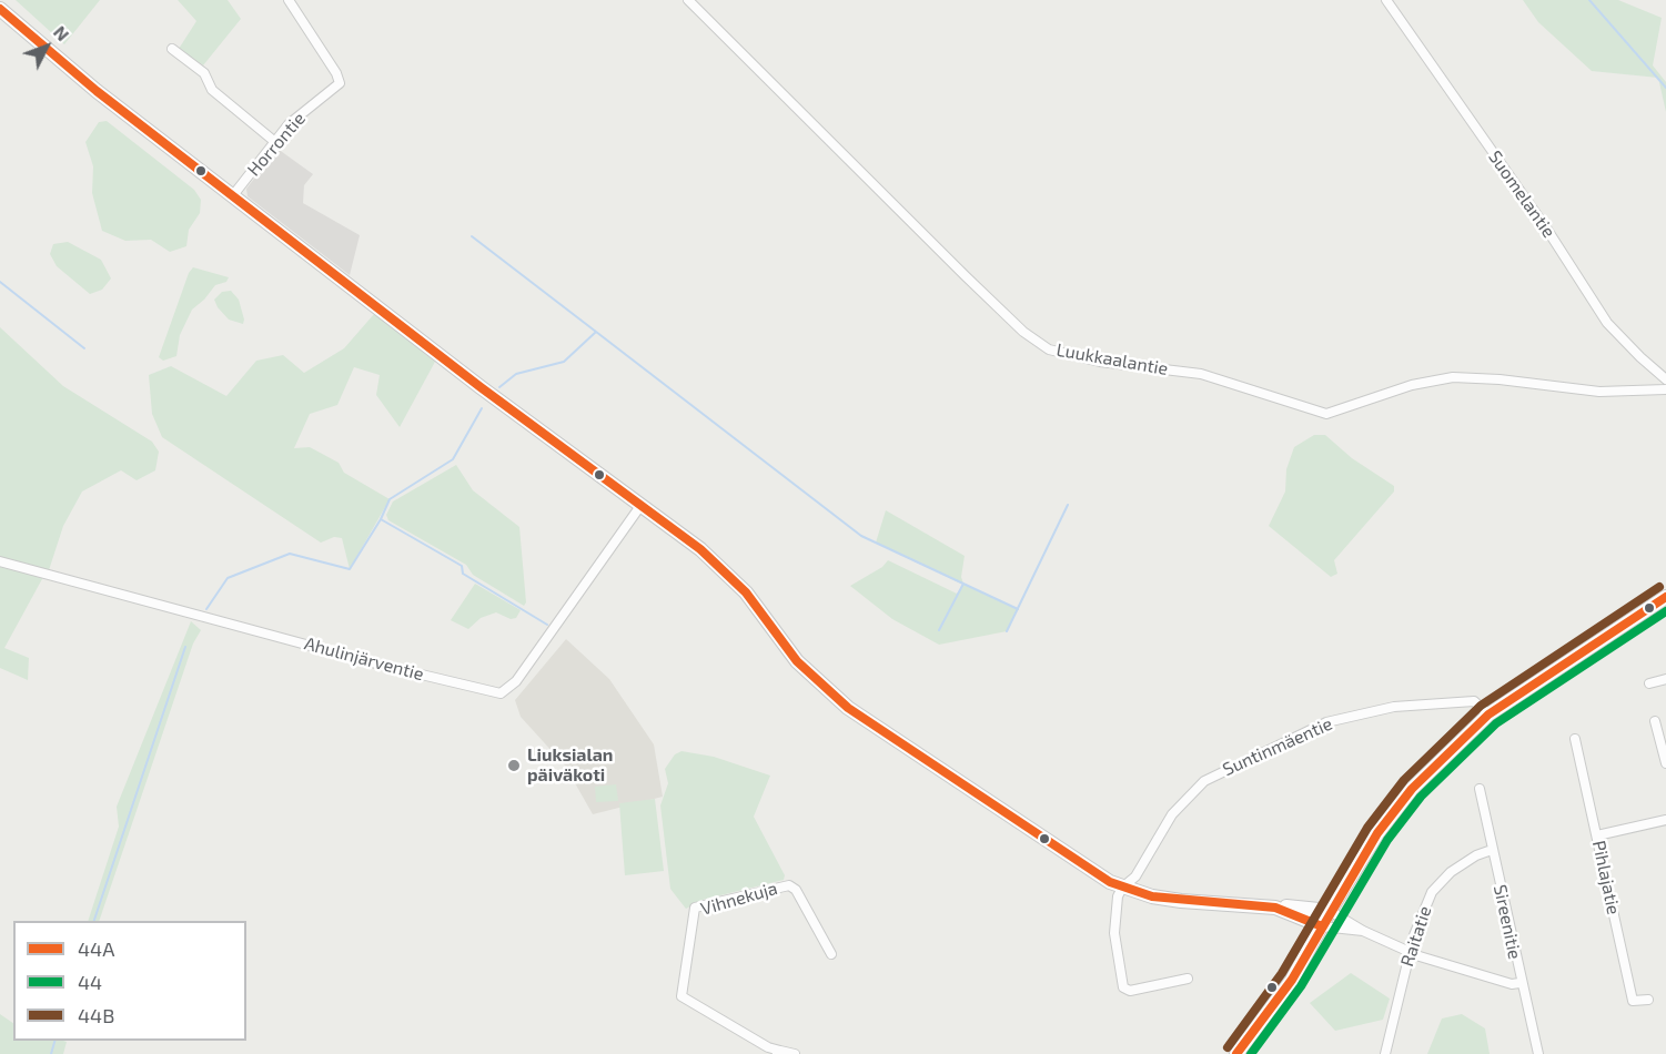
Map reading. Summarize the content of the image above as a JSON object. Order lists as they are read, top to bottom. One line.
{"streets":{"street":["Horrontie","Suomelantie","Luukkaalantie","Ahulinjärventie","Suntinmäentie","Pihlajatie","Vihnekuja","Sireenitie","Raitatie"]},"crossings":[["Sireenitie","Raitatie"]],"places":["Liuksialan päiväkoti"],"lines":["transit line 44A","transit line 44B","transit line 44"],"legend":["44A","44","44B"],"north":"top right"}
